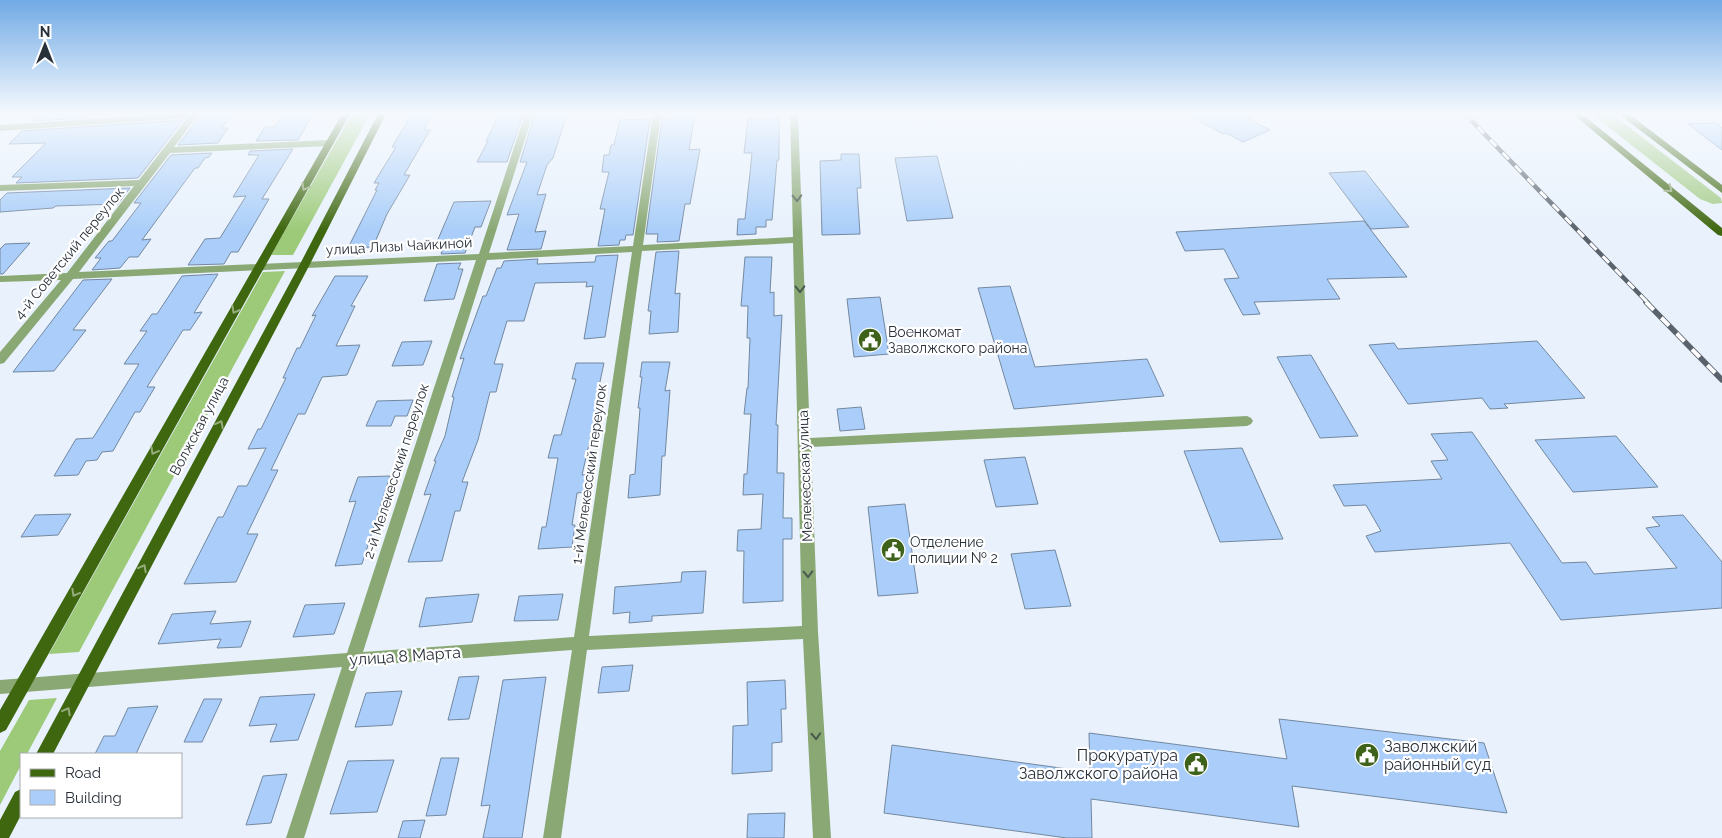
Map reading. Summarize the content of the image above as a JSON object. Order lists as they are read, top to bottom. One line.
{"streets":{"main road":["Волжская улица"],"street":["улица Лизы Чайкиной","4-й Советский переулок","2-й Мелекесский переулок","1-й Мелекесский переулок","Мелекесская улица","улица 8 Марта"]},"crossings":[["улица Лизы Чайкиной","4-й Советский переулок"],["улица Лизы Чайкиной","Волжская улица"],["улица Лизы Чайкиной","2-й Мелекесский переулок"],["улица Лизы Чайкиной","1-й Мелекесский переулок"],["улица Лизы Чайкиной","Мелекесская улица"],["Волжская улица","улица 8 Марта"],["2-й Мелекесский переулок","улица 8 Марта"],["1-й Мелекесский переулок","улица 8 Марта"],["Мелекесская улица","улица 8 Марта"]],"one_way":["Мелекесская улица"],"places":{"public building":["Военкомат Заволжского района","Отделение полиции № 2","Заволжский районный суд","Прокуратура Заволжского района"]},"legend":["Road","Building"],"north":"top"}
